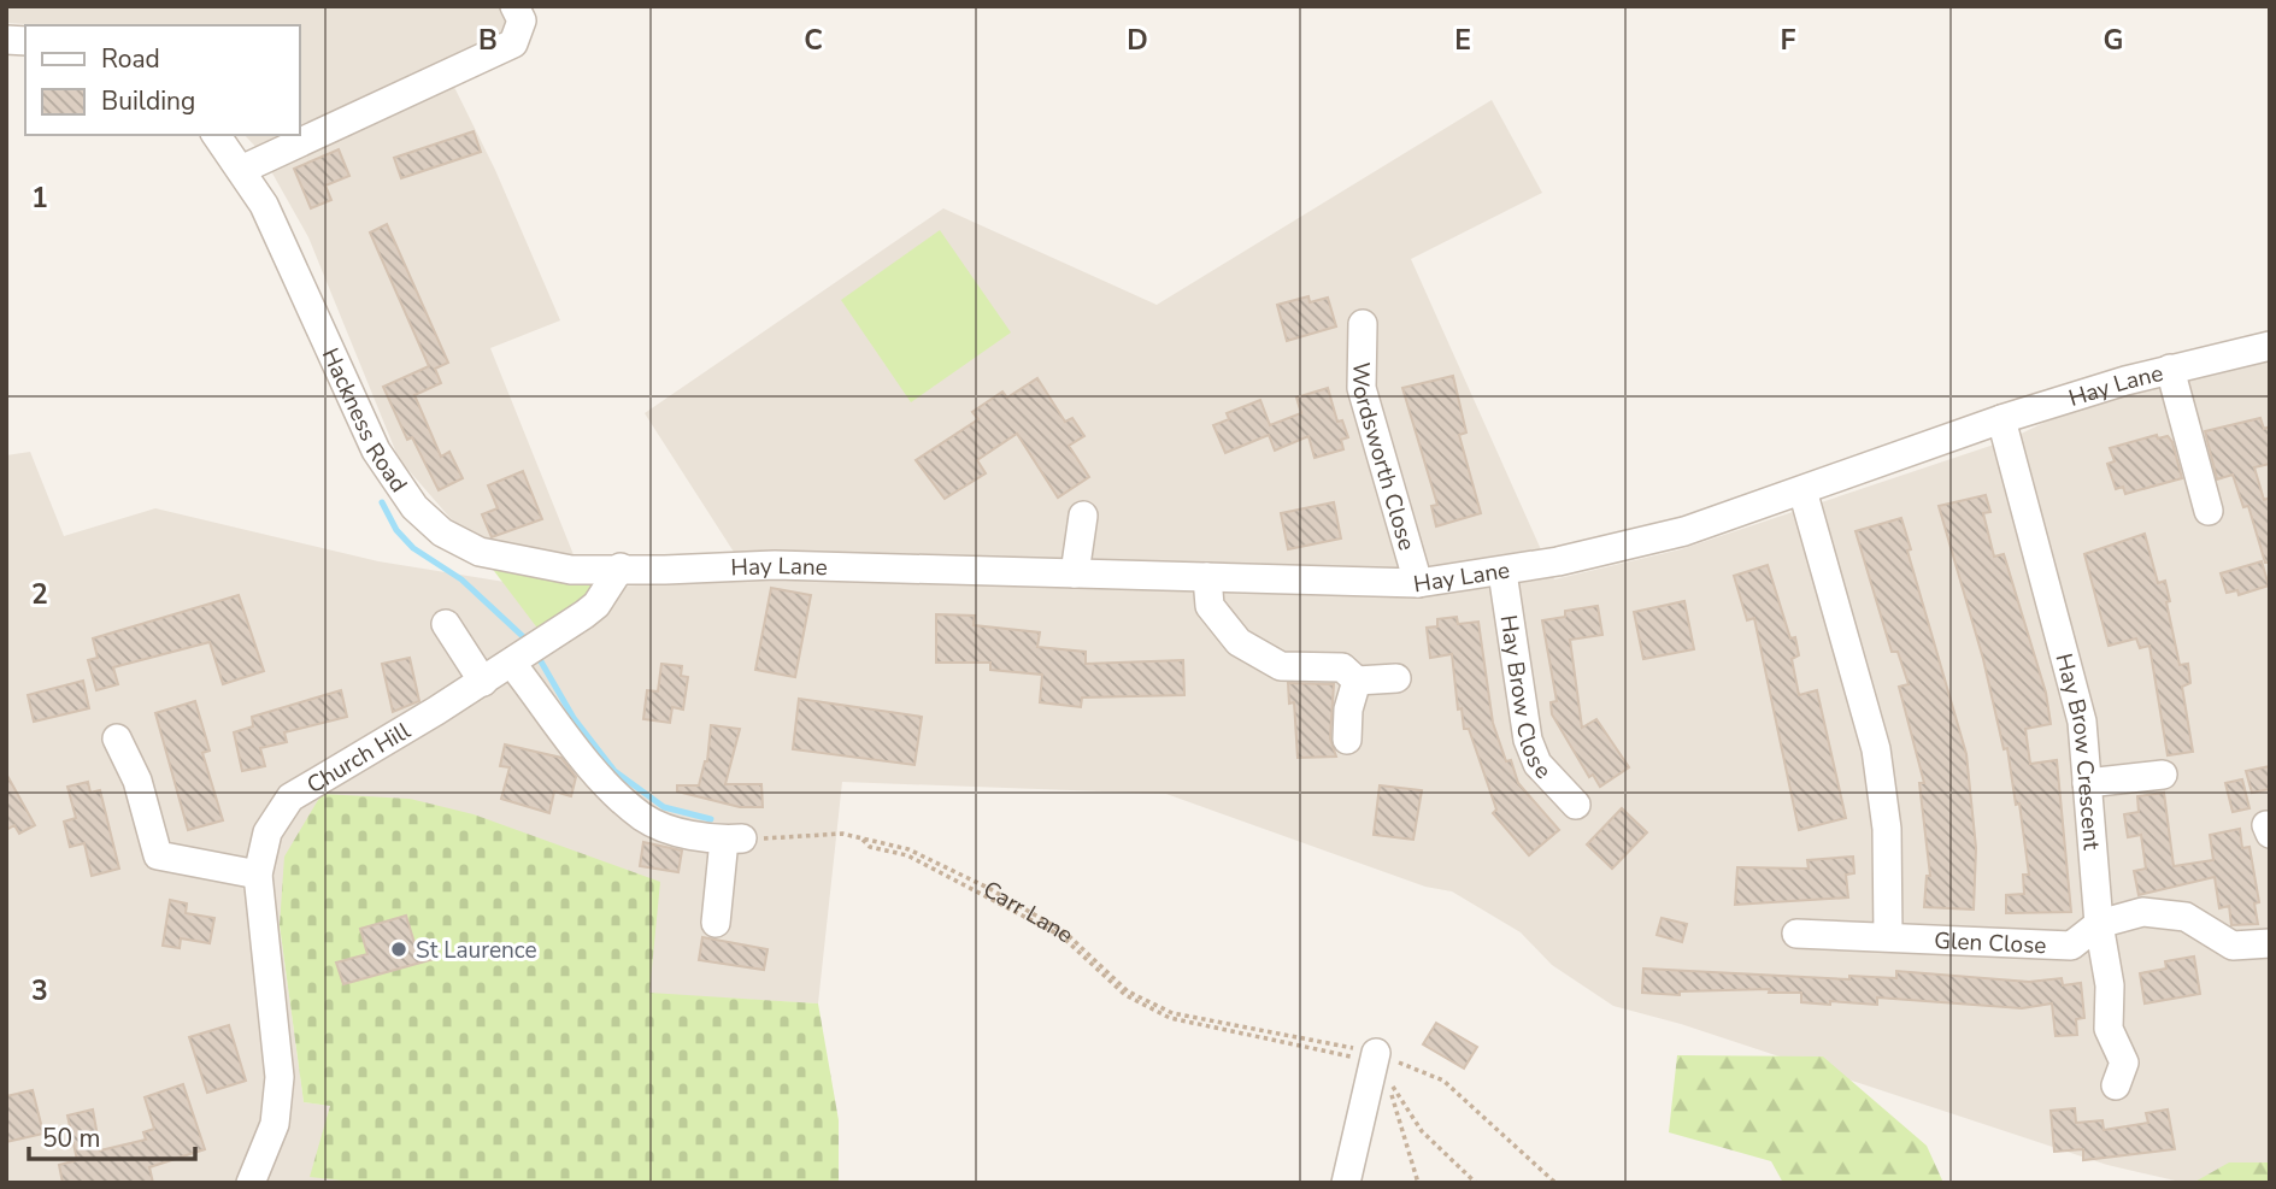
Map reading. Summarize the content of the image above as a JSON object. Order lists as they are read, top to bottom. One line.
{"streets":{"street":["Hay Lane","Hackness Road","Wordsworth Close","Hay Brow Close","Hay Brow Crescent","Church Hill","Glen Close"]},"crossings":[["Hay Lane","Hackness Road"],["Hay Lane","Wordsworth Close"],["Hay Lane","Hay Brow Close"],["Hay Lane","Hay Brow Crescent"],["Hay Lane","Church Hill"],["Hackness Road","Church Hill"],["Hay Brow Crescent","Glen Close"]],"places":["St Laurence"],"legend":["Road","Building"],"scale_bar":"50 m","grid":{"columns":["B","C","D","E","F","G"],"rows":["1","2","3"]}}
